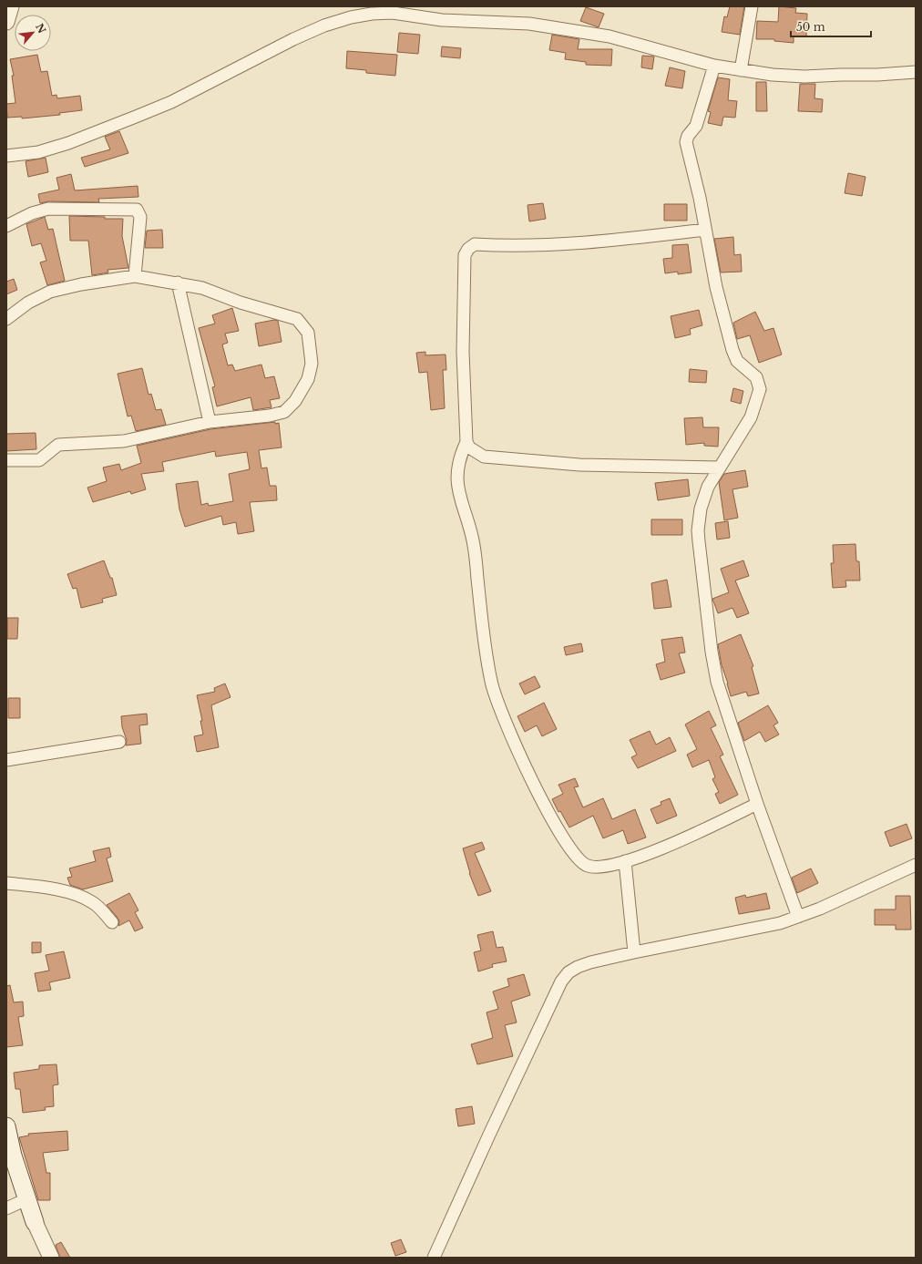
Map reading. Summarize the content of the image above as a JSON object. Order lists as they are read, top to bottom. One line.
{"scale_bar":"50 m","north":"top right"}
